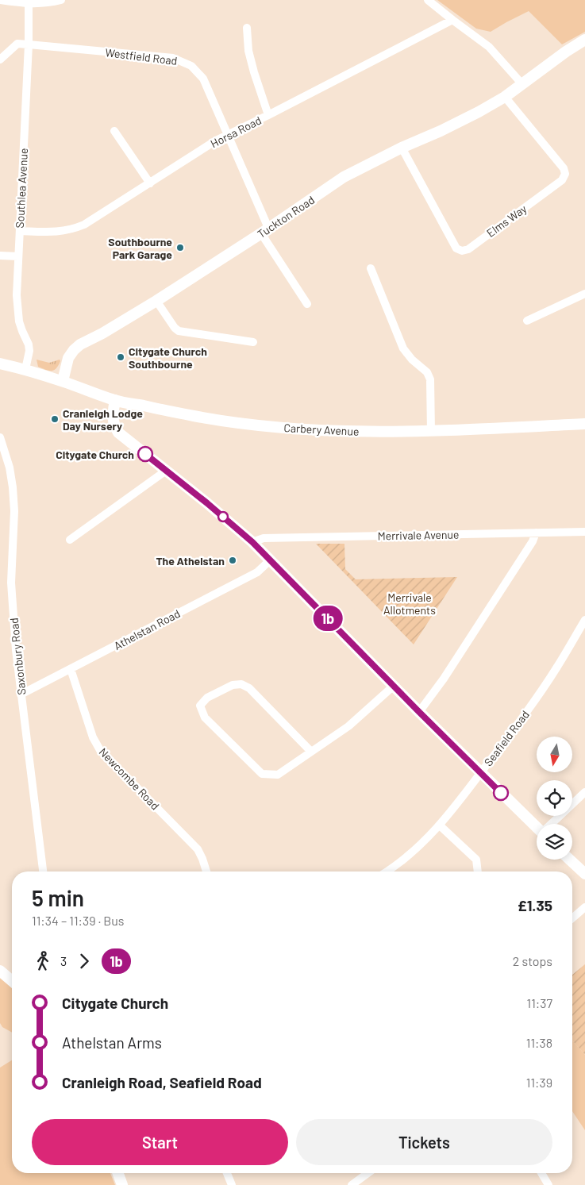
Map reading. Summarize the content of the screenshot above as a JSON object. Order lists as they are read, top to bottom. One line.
{"streets":{"street":["Westfield Road","Horsa Road","Southlea Avenue","Tuckton Road","Elms Way","Carbery Avenue","Merrivale Avenue","Athelstan Road","Saxonbury Road","Seafield Road","Newcombe Road"]},"crossings":[["Westfield Road","Horsa Road"],["Westfield Road","Southlea Avenue"],["Westfield Road","Tuckton Road"],["Horsa Road","Southlea Avenue"],["Tuckton Road","Elms Way"],["Tuckton Road","Carbery Avenue"],["Athelstan Road","Saxonbury Road"],["Athelstan Road","Newcombe Road"]],"parks":["Merrivale Allotments"],"places":["Southbourne Park Garage","Citygate Church Southbourne","Cranleigh Lodge Day Nursery","Citygate Church","The Athelstan"],"lines":["bus line 1b"],"north":"bottom","page":{"on_map":"1b","heading":["5 min","11:34 – 11:39 · Bus","£1.35"],"legs":["3","1b","2 stops"],"list":[{"name":"Citygate Church","value":"11:37"},{"name":"Athelstan Arms","value":"11:38"},{"name":"Cranleigh Road, Seafield Road","value":"11:39"}],"buttons":["Start","Tickets"]}}
